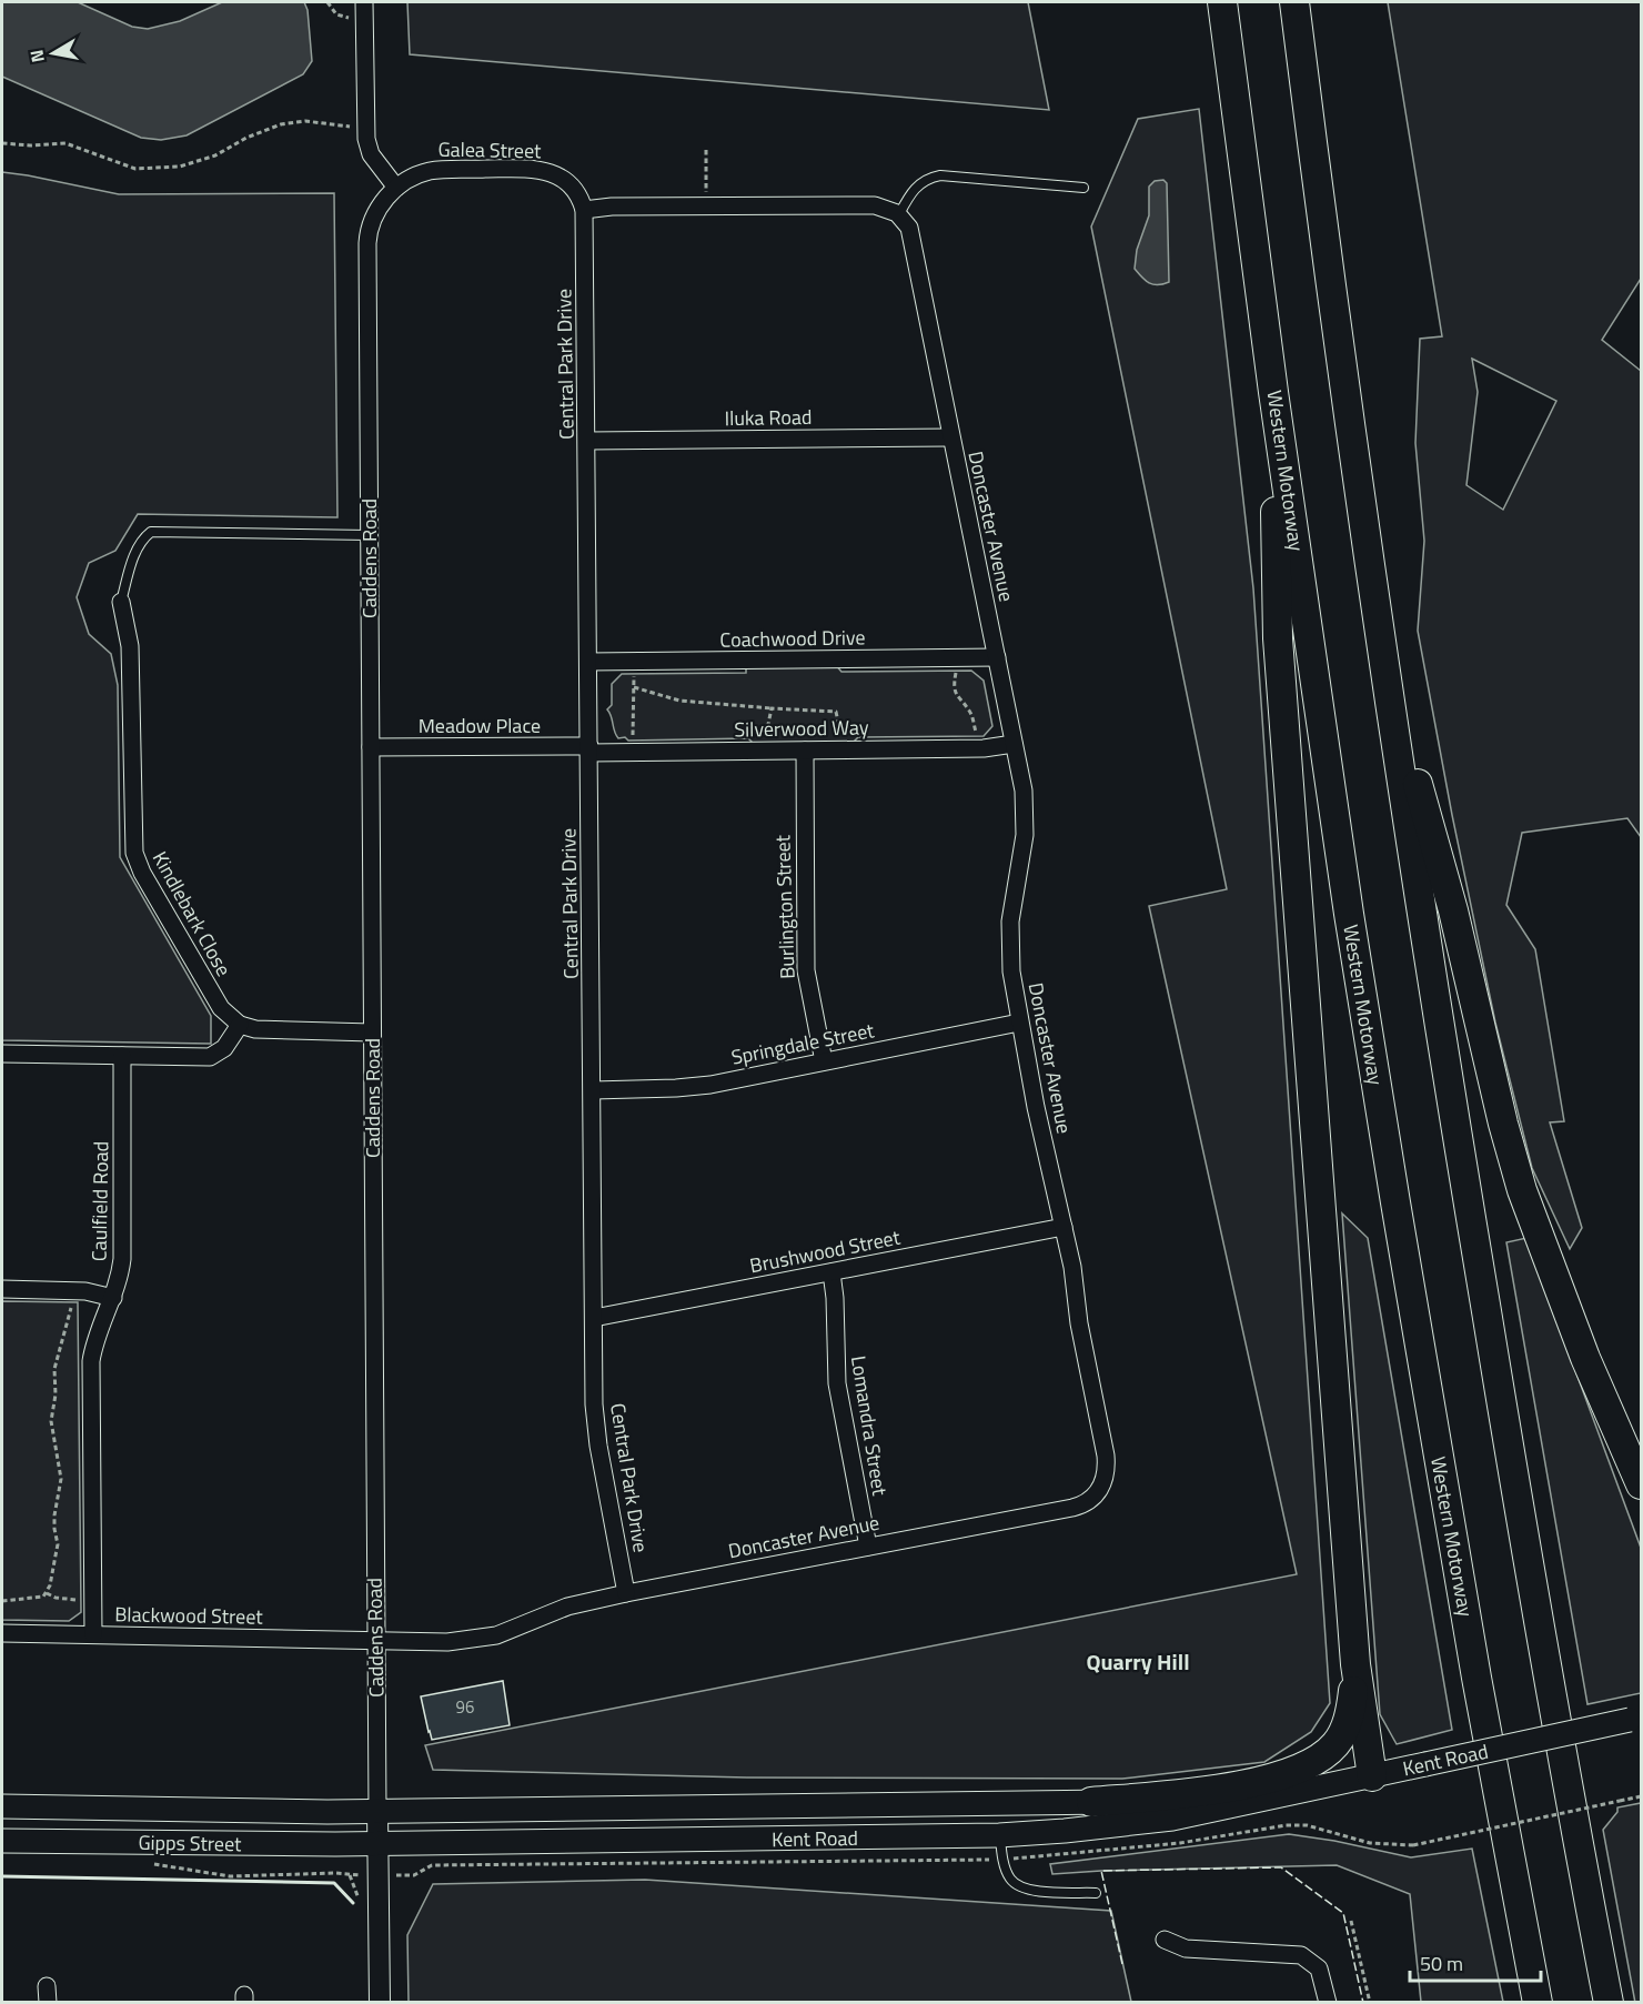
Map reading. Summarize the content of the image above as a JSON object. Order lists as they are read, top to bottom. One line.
{"streets":{"highway":["Western Motorway"],"main road":["Kent Road","Gipps Street"],"street":["Galea Street","Central Park Drive","Iluka Road","Doncaster Avenue","Caddens Road","Coachwood Drive","Meadow Place","Silverwood Way","Burlington Street","Kindlebark Close","Springdale Street","Caulfield Road","Brushwood Street","Lomandra Street","Blackwood Street"]},"crossings":[["Galea Street","Central Park Drive"],["Galea Street","Caddens Road"],["Central Park Drive","Iluka Road"],["Central Park Drive","Doncaster Avenue"],["Central Park Drive","Coachwood Drive"],["Central Park Drive","Meadow Place"],["Central Park Drive","Silverwood Way"],["Central Park Drive","Springdale Street"],["Central Park Drive","Brushwood Street"],["Iluka Road","Doncaster Avenue"],["Doncaster Avenue","Caddens Road"],["Doncaster Avenue","Coachwood Drive"],["Doncaster Avenue","Silverwood Way"],["Doncaster Avenue","Springdale Street"],["Doncaster Avenue","Brushwood Street"],["Doncaster Avenue","Lomandra Street"],["Doncaster Avenue","Blackwood Street"],["Caddens Road","Meadow Place"],["Caddens Road","Blackwood Street"],["Caddens Road","Kent Road"],["Caddens Road","Gipps Street"],["Meadow Place","Silverwood Way"],["Silverwood Way","Burlington Street"],["Burlington Street","Springdale Street"],["Caulfield Road","Blackwood Street"],["Brushwood Street","Lomandra Street"],["Kent Road","Gipps Street"]],"districts":["Quarry Hill"],"house_numbers":["96"],"scale_bar":"50 m","north":"left"}
